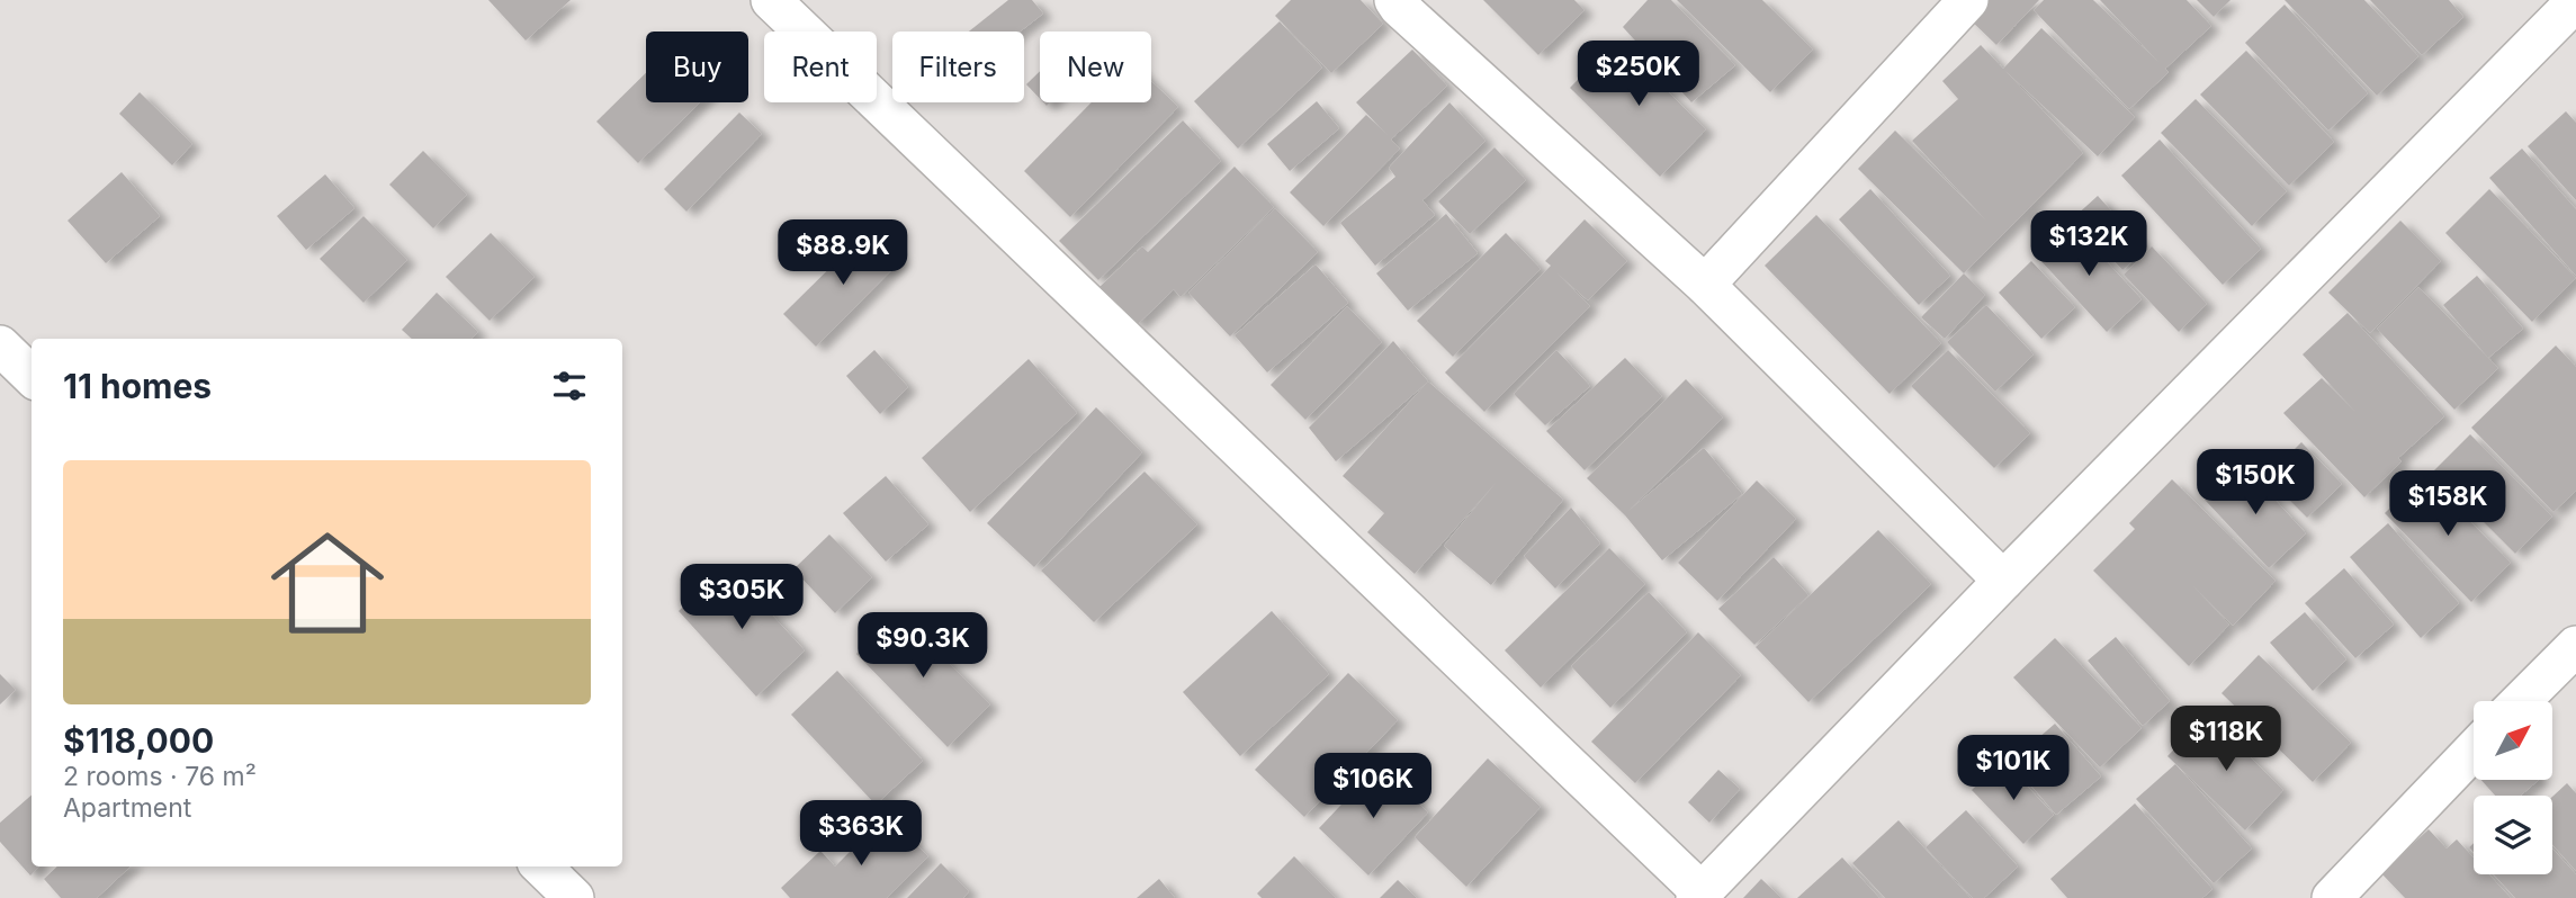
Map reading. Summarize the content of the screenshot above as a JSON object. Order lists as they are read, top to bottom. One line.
{"north":"top right","page":{"chip":["Buy","Rent","Filters","New"],"price":["$250K","$132K","$88.9K","$150K","$158K","$305K","$90.3K","$118K","$101K","$106K","$363K"],"heading":"11 homes","list":[{"name":"$118,000","note":"2 rooms · 76 m² · Apartment"}]}}
